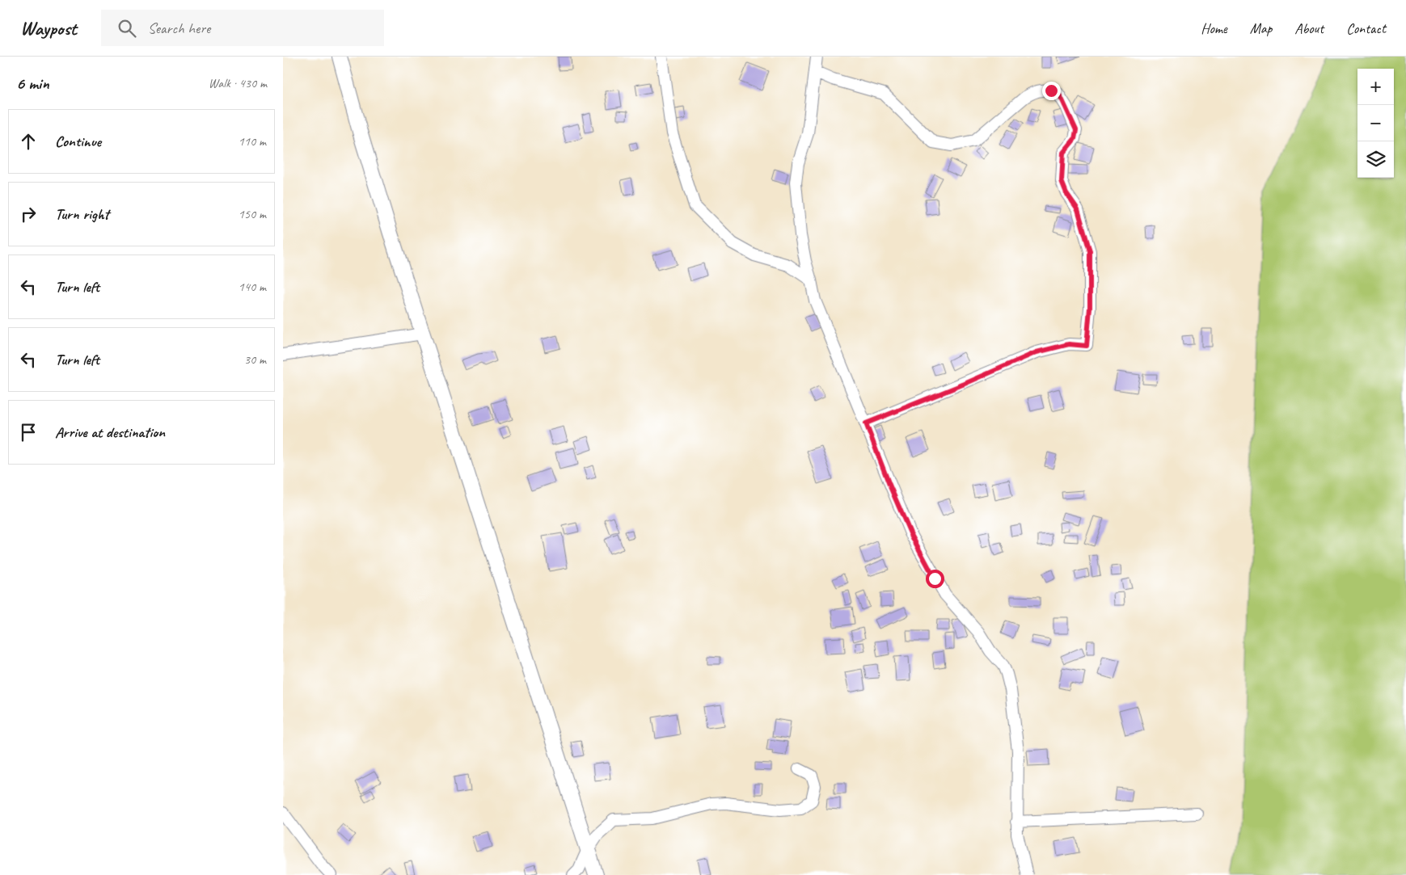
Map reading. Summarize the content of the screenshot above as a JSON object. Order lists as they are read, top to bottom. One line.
{"page":{"header":"Waypost","search":"Search here","nav":["Home","Map","About","Contact"],"heading":["6 min","Walk · 430 m"],"map_buttons":["+","−"],"list":[["Continue","110 m"],["Turn right","150 m"],["Turn left","140 m"],["Turn left","30 m"],"Arrive at destination"]}}
